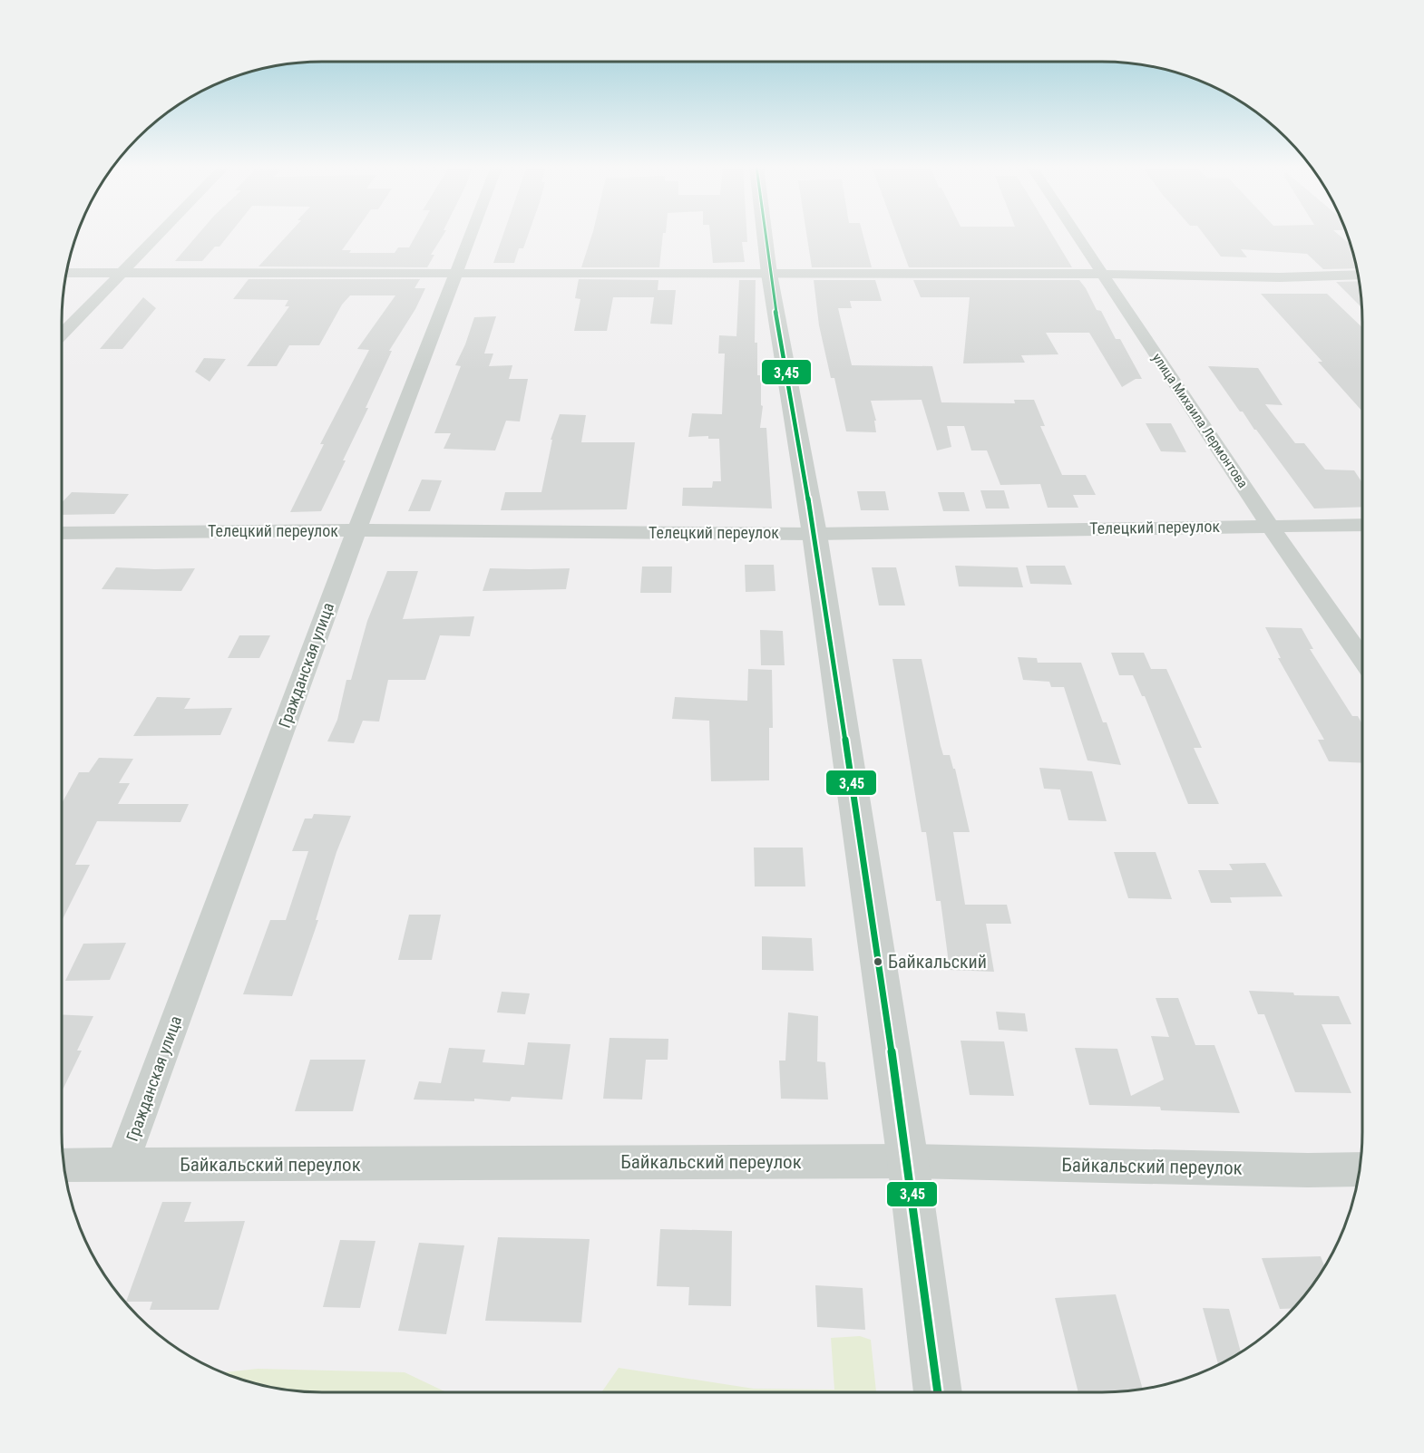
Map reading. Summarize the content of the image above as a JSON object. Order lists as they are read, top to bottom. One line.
{"streets":{"street":["улица Михаила Лермонтова","Телецкий переулок","Гражданская улица","Байкальский переулок"]},"crossings":[["улица Михаила Лермонтова","Телецкий переулок"],["Телецкий переулок","Гражданская улица"],["Гражданская улица","Байкальский переулок"]],"places":["Байкальский"],"lines":["transit line 3,45"]}
